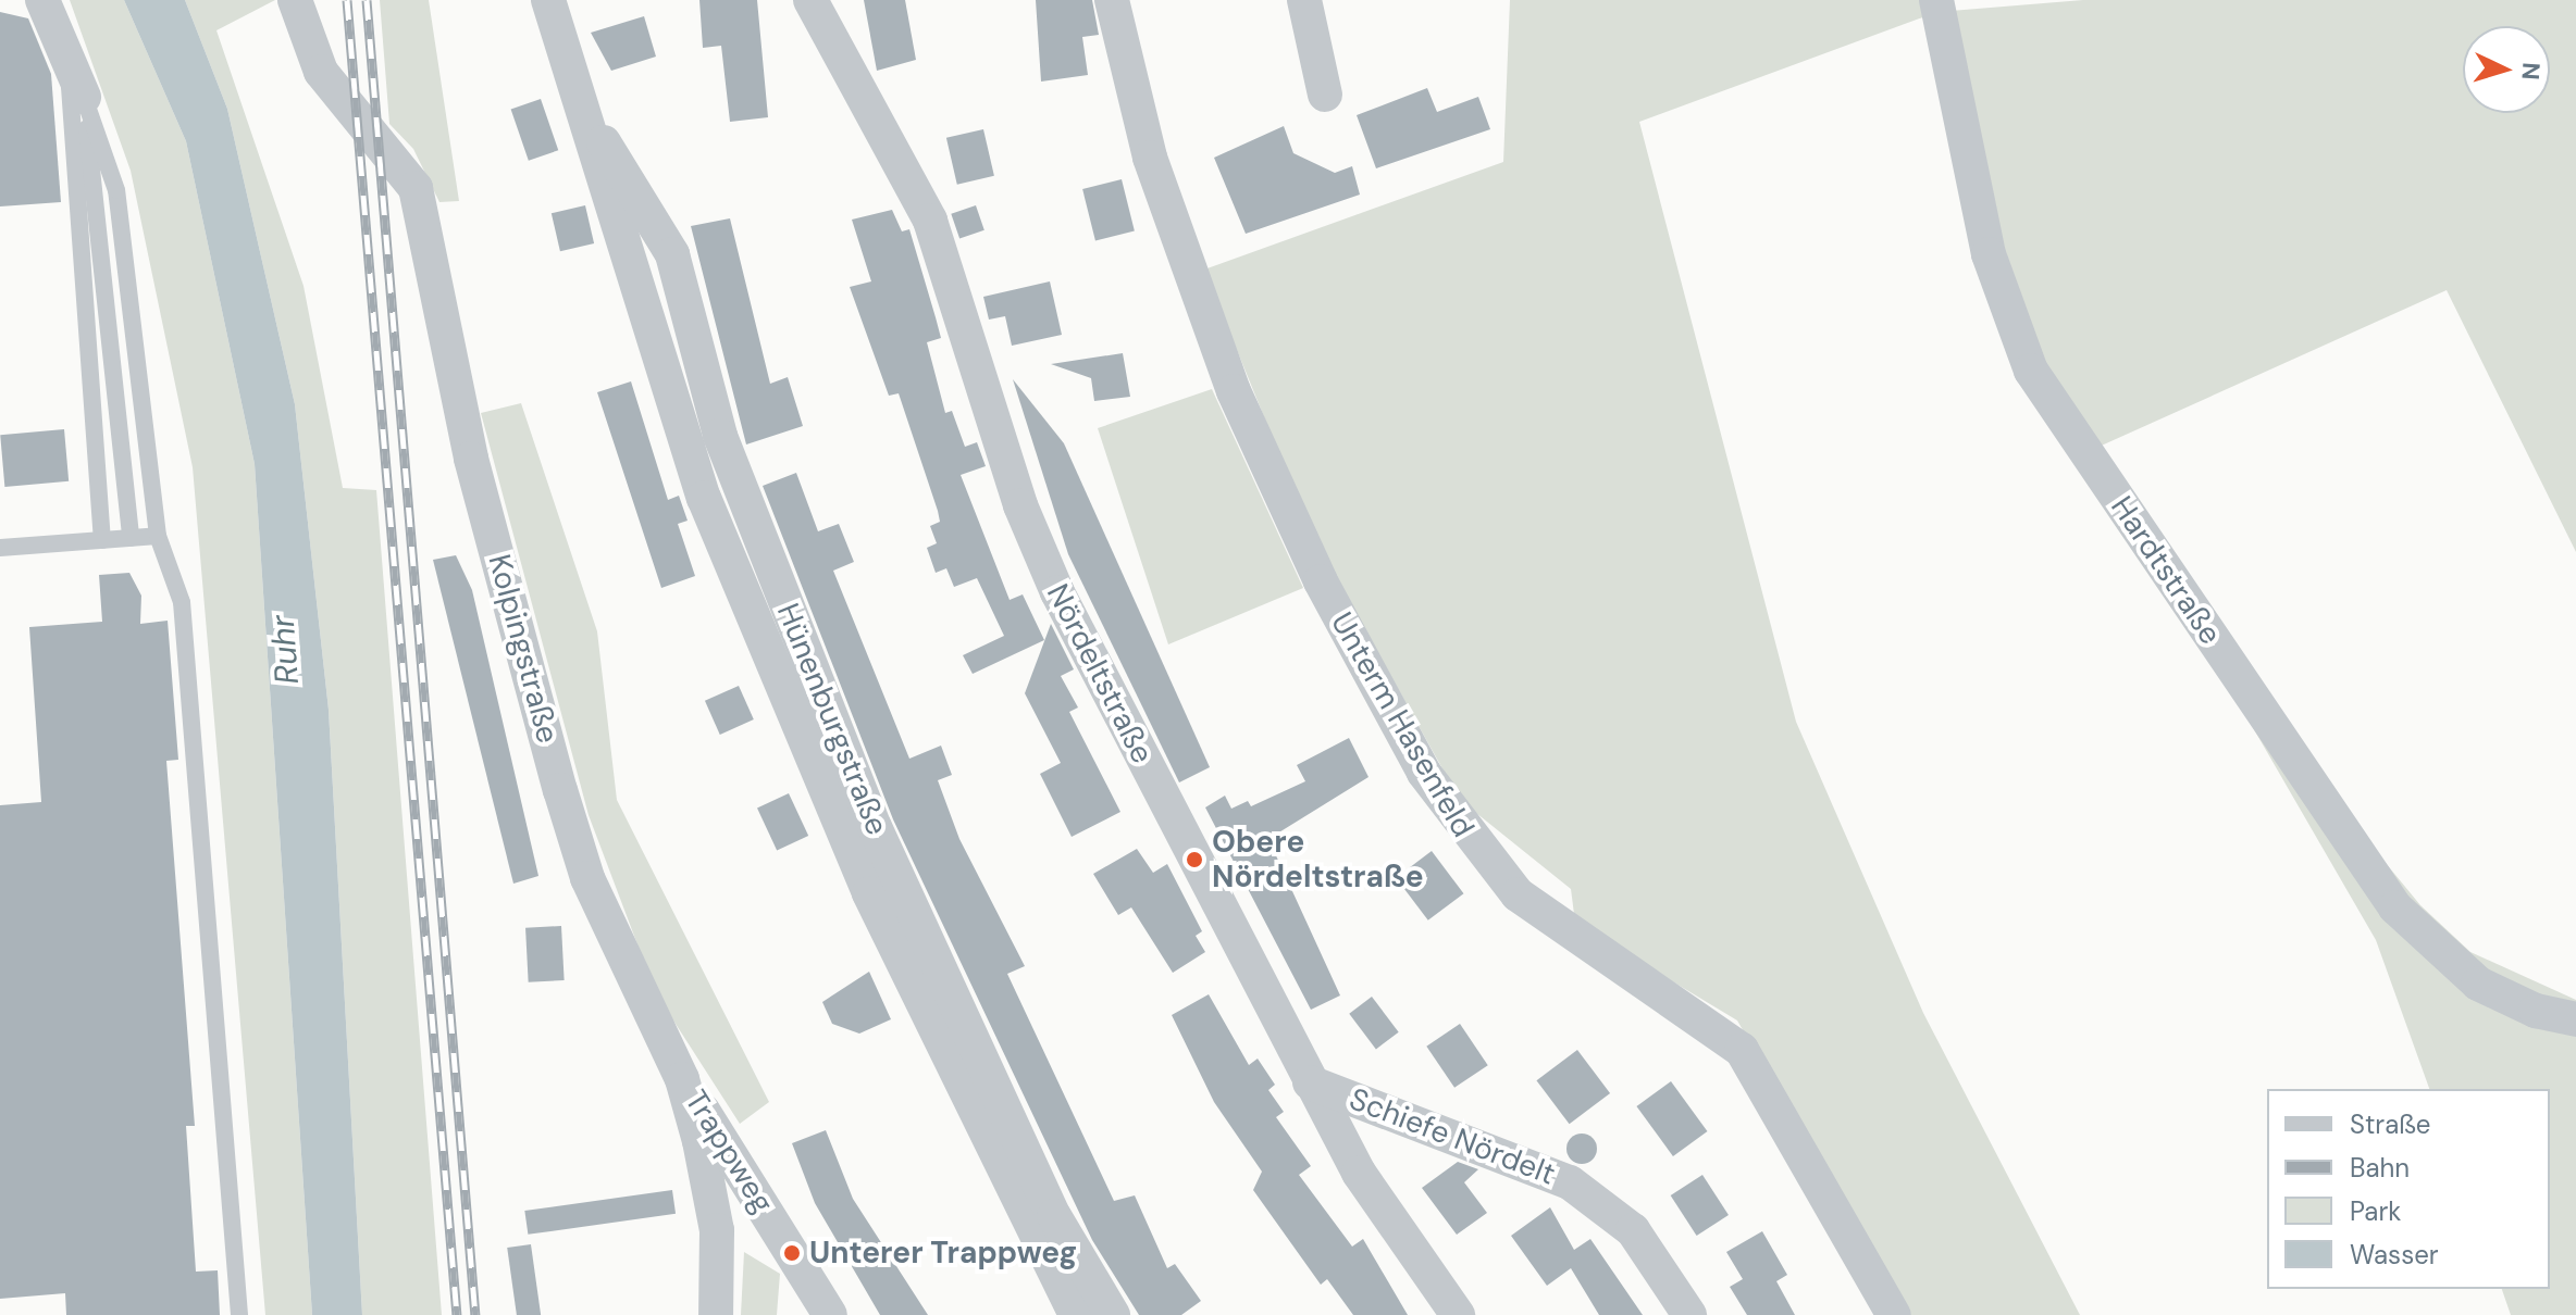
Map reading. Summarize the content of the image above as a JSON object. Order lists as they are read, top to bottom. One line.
{"streets":{"street":["Hardtstraße","Kolpingstraße","Nördeltstraße","Hünenburgstraße","Unterm Hasenfeld","Schiefe Nördelt","Trappweg"]},"crossings":[["Kolpingstraße","Trappweg"],["Nördeltstraße","Schiefe Nördelt"]],"water":["Ruhr"],"places":["Obere Nördeltstraße","Unterer Trappweg"],"legend":["Straße","Bahn","Park","Wasser"],"north":"right"}
